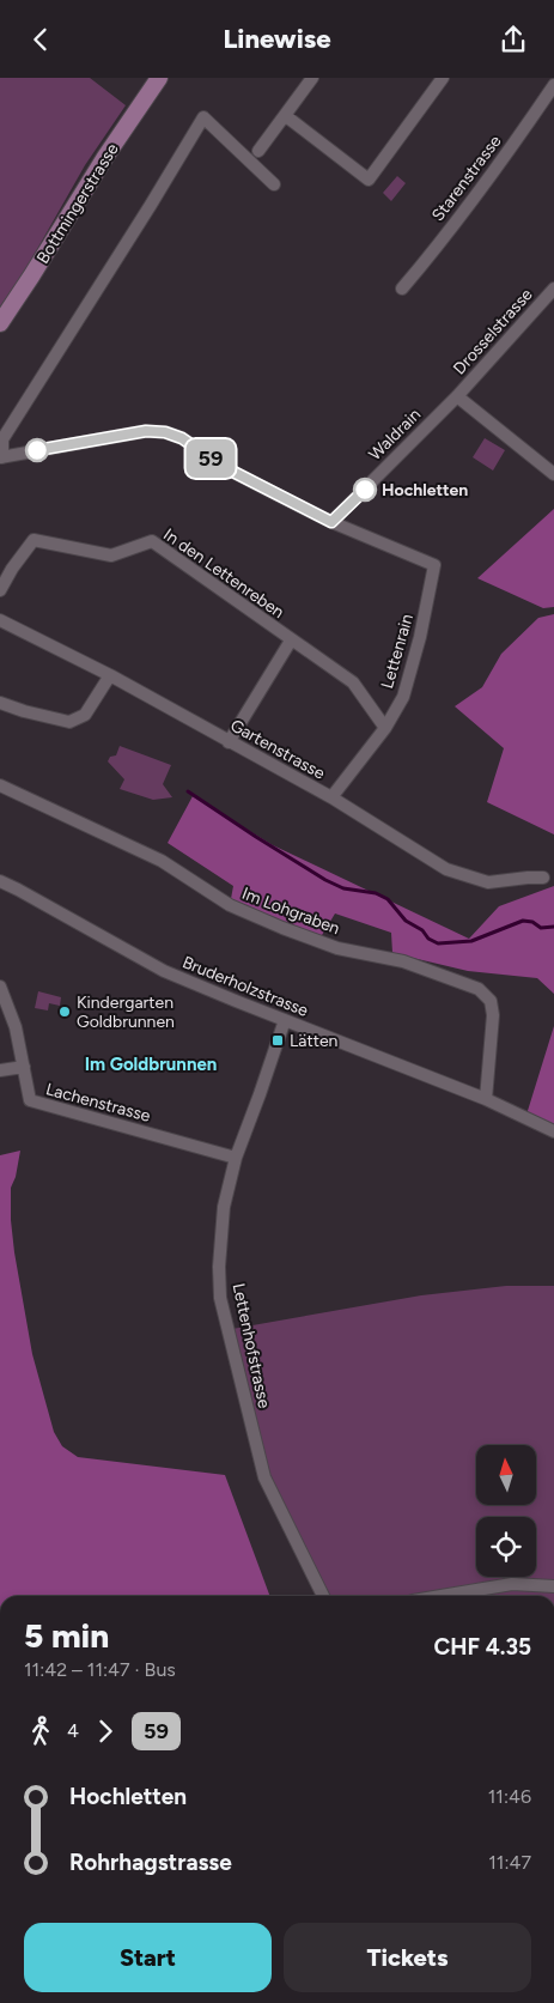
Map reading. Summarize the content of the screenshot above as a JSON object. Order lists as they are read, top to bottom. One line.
{"streets":{"main road":["Bottmingerstrasse"],"street":["Starenstrasse","Drosselstrasse","Waldrain","In den Lettenreben","Lettenrain","Gartenstrasse","Im Lohgraben","Bruderholzstrasse","Lachenstrasse","Lettenhofstrasse"]},"crossings":[["Drosselstrasse","Waldrain"],["Waldrain","Lettenrain"],["In den Lettenreben","Lettenrain"],["Lettenrain","Gartenstrasse"],["Im Lohgraben","Bruderholzstrasse"],["Bruderholzstrasse","Lettenhofstrasse"],["Lachenstrasse","Lettenhofstrasse"]],"districts":["Im Goldbrunnen"],"places":{"other":["Hochletten","Kindergarten Goldbrunnen"],"transit":["Lätten"]},"lines":["bus line 59"],"north":"top","page":{"header":"Linewise","on_map":"59","heading":["5 min","11:42 – 11:47 · Bus","CHF 4.35"],"legs":["4","59"],"list":[{"name":"Hochletten","value":"11:46"},{"name":"Rohrhagstrasse","value":"11:47"}],"buttons":["Start","Tickets"]}}
